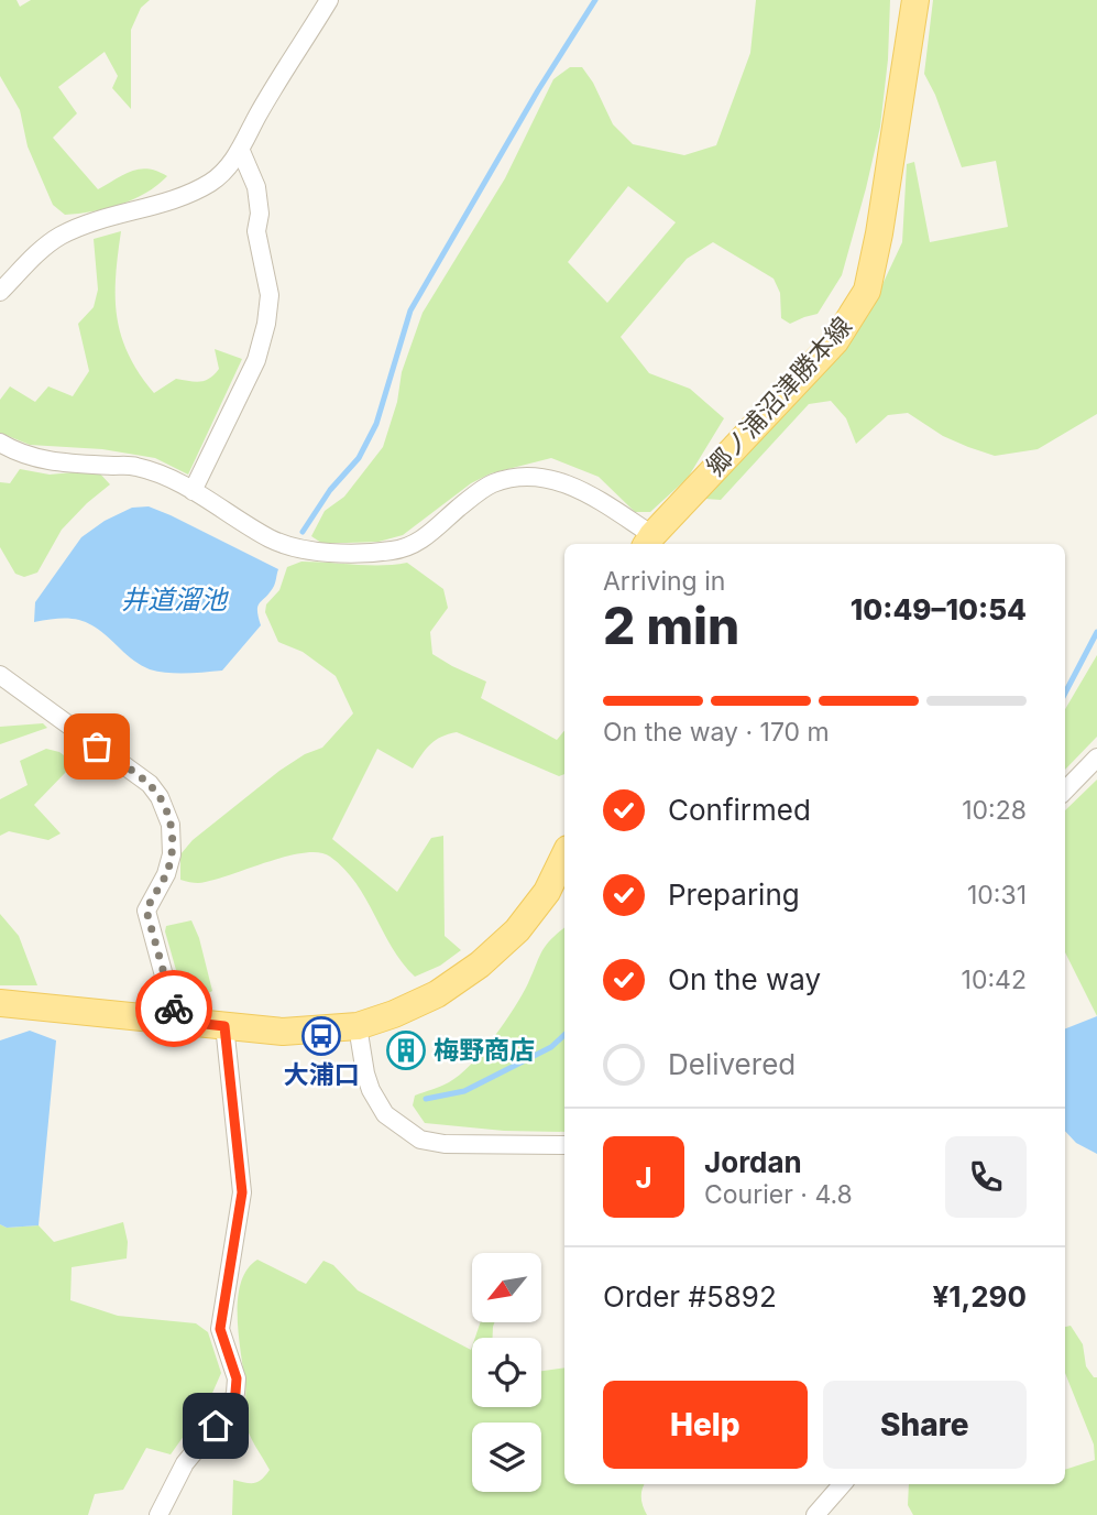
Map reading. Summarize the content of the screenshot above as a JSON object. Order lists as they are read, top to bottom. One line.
{"streets":{"main road":["郷ノ浦沼津勝本線"]},"water":["井道溜池"],"places":{"bus stop":["大浦口"],"building":["梅野商店"]},"north":"bottom left","page":{"heading":["2 min","Arriving in","10:49–10:54"],"panel":["Jordan","Courier · 4.8","Order #5892","¥1,290"],"bar":"On the way · 170 m","list":[["Confirmed","10:28"],["Preparing","10:31"],["On the way","10:42"],"Delivered"],"round":"J","buttons":["Help","Share"]}}
